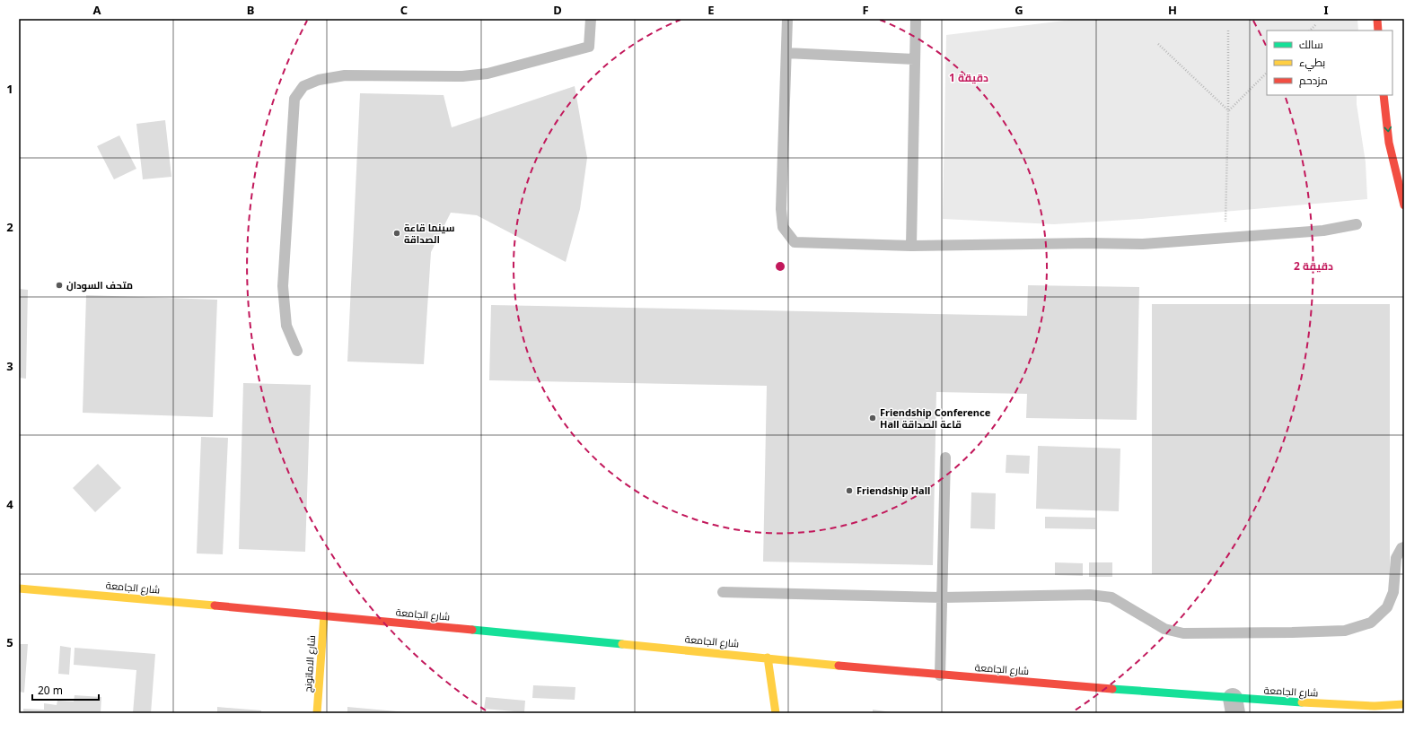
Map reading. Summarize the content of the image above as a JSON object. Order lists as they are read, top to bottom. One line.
{"streets":{"main road":["شارع الجامعة","شارع الاماتونج"]},"crossings":[["شارع الجامعة","شارع الاماتونج"]],"places":["سينما قاعة الصداقة","متحف السودان","Friendship Conference Hall قاعة الصداقة","Friendship Hall"],"legend":["سالك","بطيء","مزدحم"],"scale_bar":"20 m","grid":{"columns":["A","B","C","D","E","F","G","H","I"],"rows":["1","2","3","4","5"]},"rings":["1 دقيقة","2 دقيقة"]}
